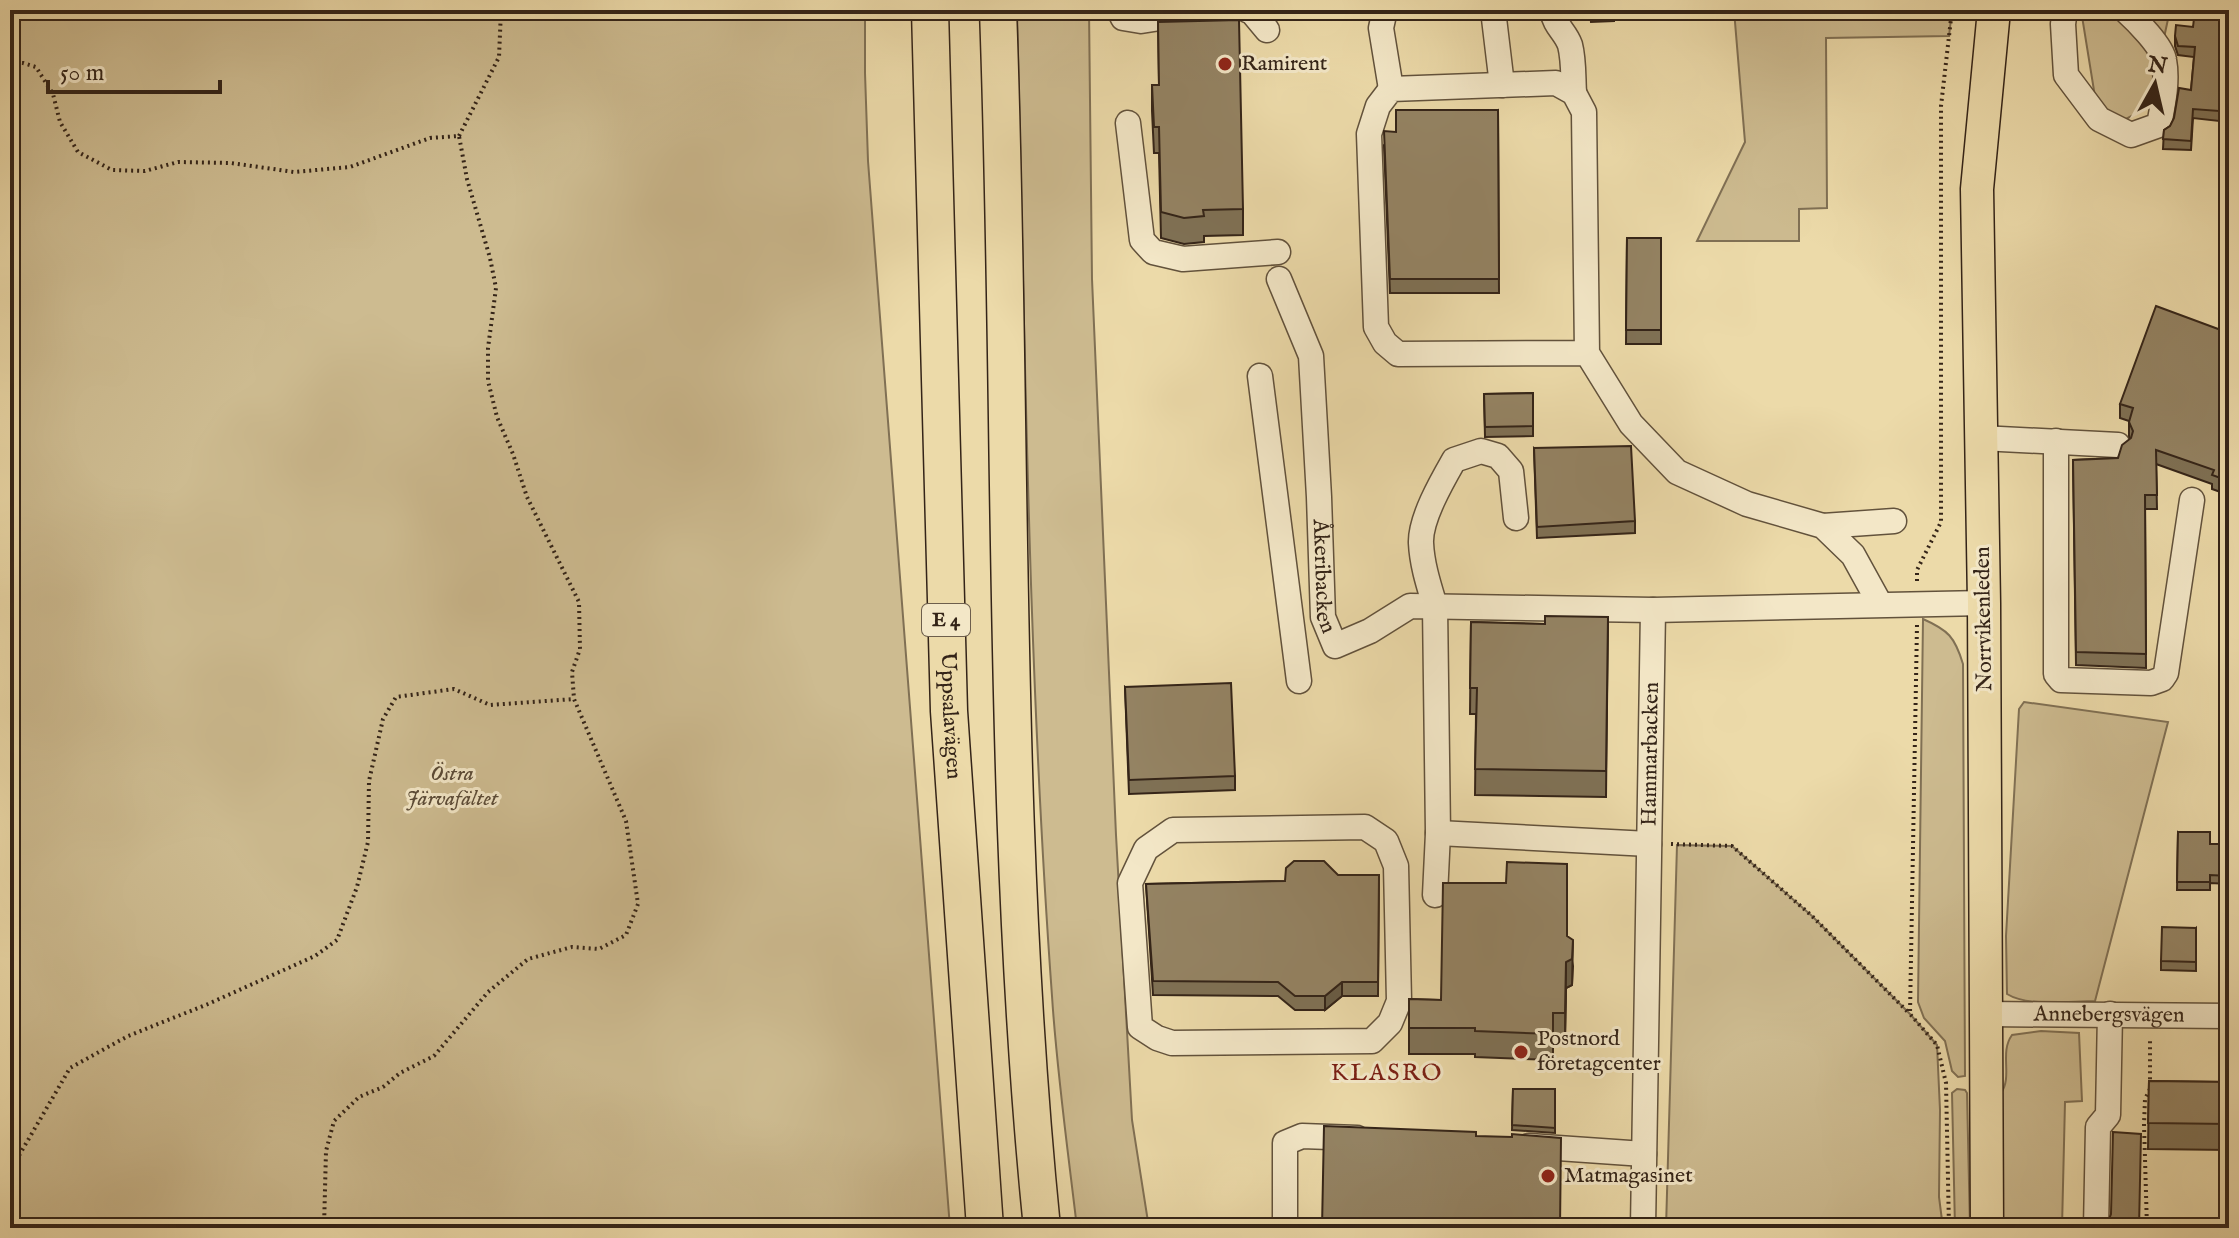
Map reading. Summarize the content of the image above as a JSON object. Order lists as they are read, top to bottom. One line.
{"streets":{"highway":["E 4","Uppsalavägen"],"main road":["Norrvikenleden"],"street":["Åkeribacken","Hammarbacken","Annebergsvägen"]},"crossings":[["Åkeribacken","Hammarbacken"],["Norrvikenleden","Annebergsvägen"]],"districts":["KLASRO"],"parks":["Östra Järvafältet"],"places":["Ramirent","Postnord företagcenter","Matmagasinet"],"scale_bar":"50 m","north":"top"}
